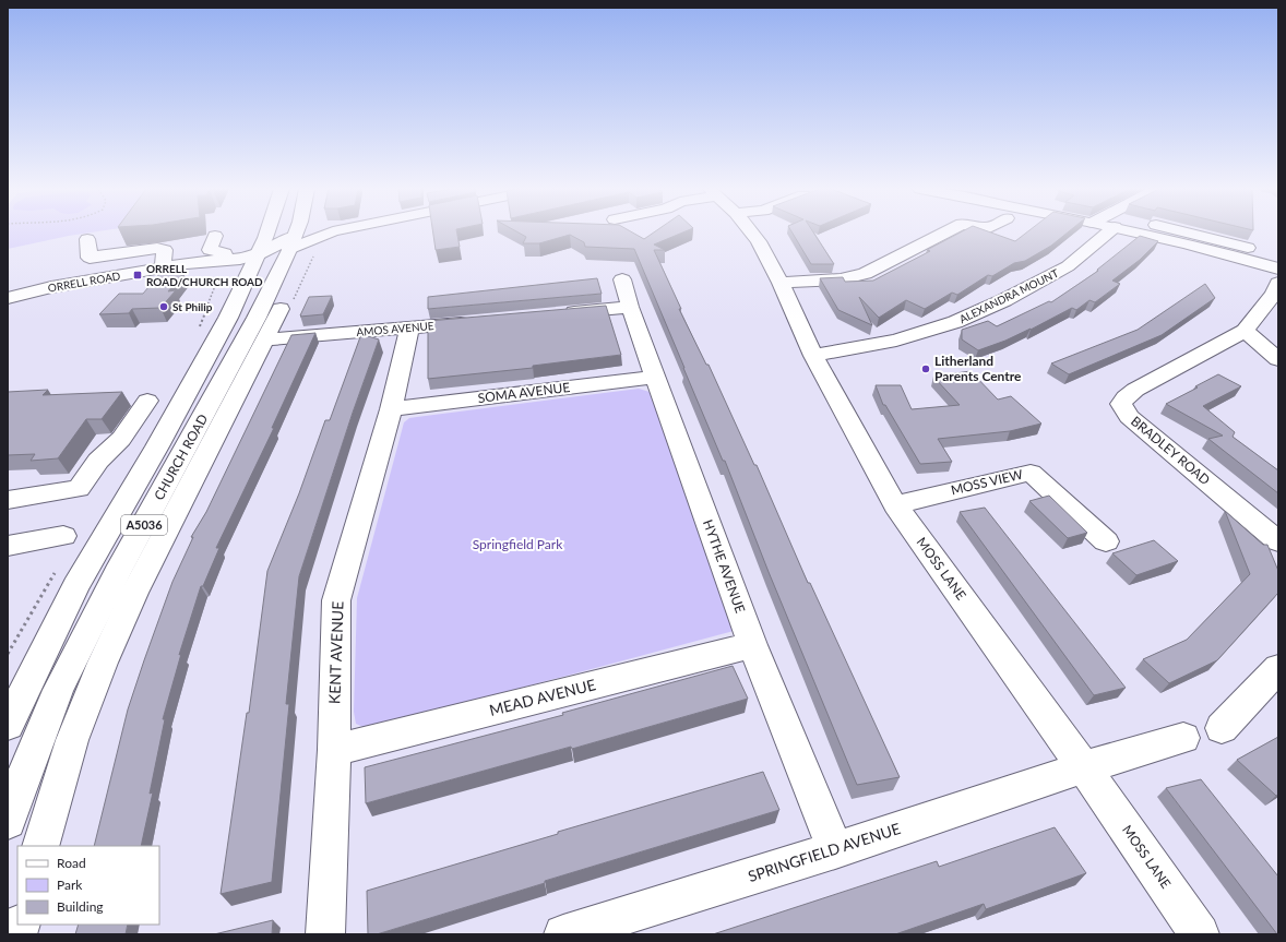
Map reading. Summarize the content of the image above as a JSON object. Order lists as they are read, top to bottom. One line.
{"streets":{"main road":["ORRELL ROAD","ALEXANDRA MOUNT","AMOS AVENUE","SOMA AVENUE","BRADLEY ROAD","CHURCH ROAD","MOSS VIEW","A5036","HYTHE AVENUE","MOSS LANE","KENT AVENUE","MEAD AVENUE","SPRINGFIELD AVENUE"]},"crossings":[["ORRELL ROAD","CHURCH ROAD"],["ALEXANDRA MOUNT","MOSS LANE"],["AMOS AVENUE","CHURCH ROAD"],["AMOS AVENUE","KENT AVENUE"],["SOMA AVENUE","HYTHE AVENUE"],["SOMA AVENUE","KENT AVENUE"],["MOSS VIEW","MOSS LANE"],["HYTHE AVENUE","MEAD AVENUE"],["HYTHE AVENUE","SPRINGFIELD AVENUE"],["MOSS LANE","SPRINGFIELD AVENUE"],["KENT AVENUE","MEAD AVENUE"]],"parks":["Springfield Park"],"places":{"transit":["ORRELL ROAD/CHURCH ROAD"],"other":["St Philip","Litherland Parents Centre"]},"legend":["Road","Park","Building"]}
